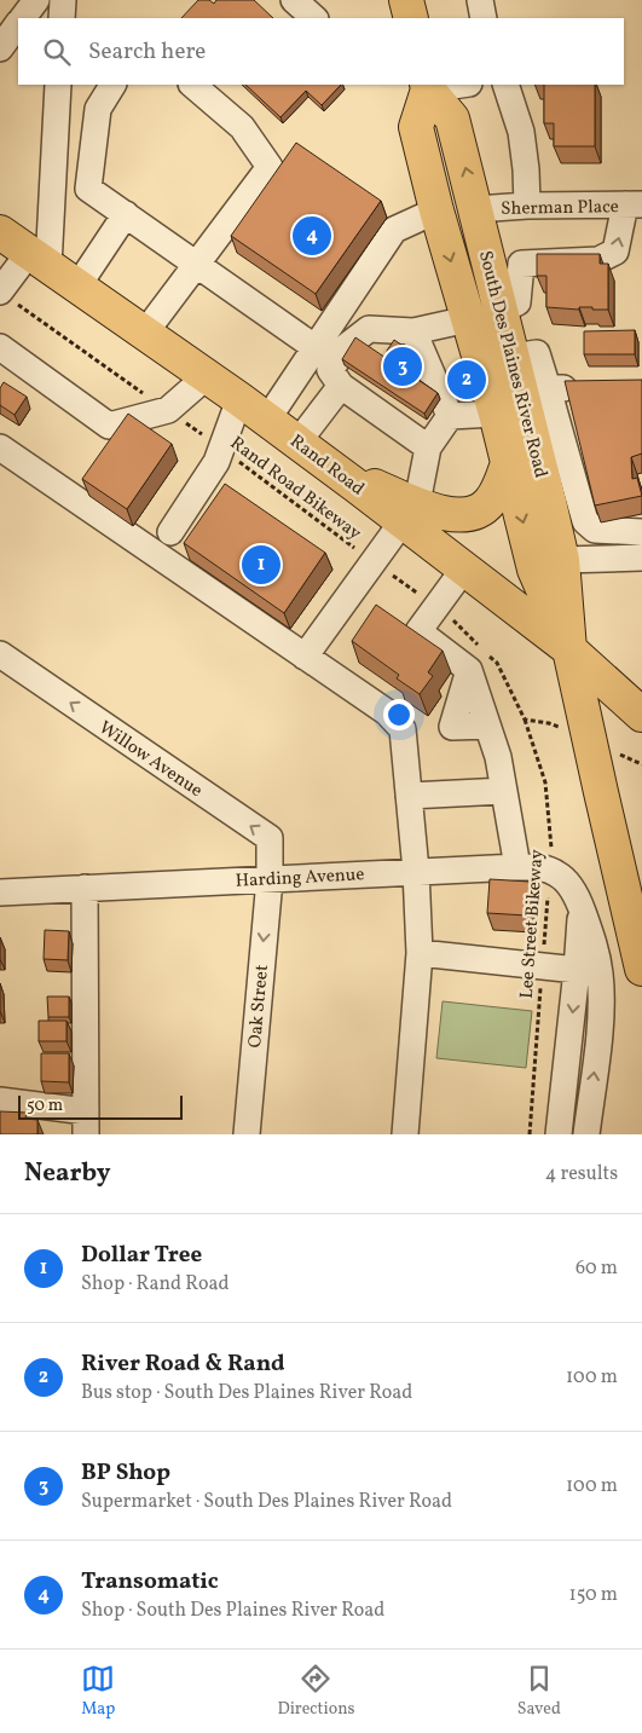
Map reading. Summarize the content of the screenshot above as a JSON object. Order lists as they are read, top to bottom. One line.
{"streets":{"main road":["South Des Plaines River Road","Rand Road"],"street":["Sherman Place","Willow Avenue","Harding Avenue","Oak Street"],"path":["Rand Road Bikeway","Lee Street Bikeway"]},"crossings":[["Sherman Place","South Des Plaines River Road"],["Rand Road Bikeway","Lee Street Bikeway"],["Willow Avenue","Harding Avenue"],["Willow Avenue","Oak Street"],["Harding Avenue","Lee Street Bikeway"],["Harding Avenue","Oak Street"]],"scale_bar":"50 m","page":{"search":"Search here","pins":["4","3","2","1"],"scale":"50 m","heading":["Nearby","4 results"],"list":[{"mark":"1","name":"Dollar Tree","note":"Shop · Rand Road","value":"60 m"},{"mark":"2","name":"River Road & Rand","note":"Bus stop · South Des Plaines River Road","value":"100 m"},{"mark":"3","name":"BP Shop","note":"Supermarket · South Des Plaines River Road","value":"100 m"},{"mark":"4","name":"Transomatic","note":"Shop · South Des Plaines River Road","value":"150 m"}],"nav":["Map","Directions","Saved"]}}
